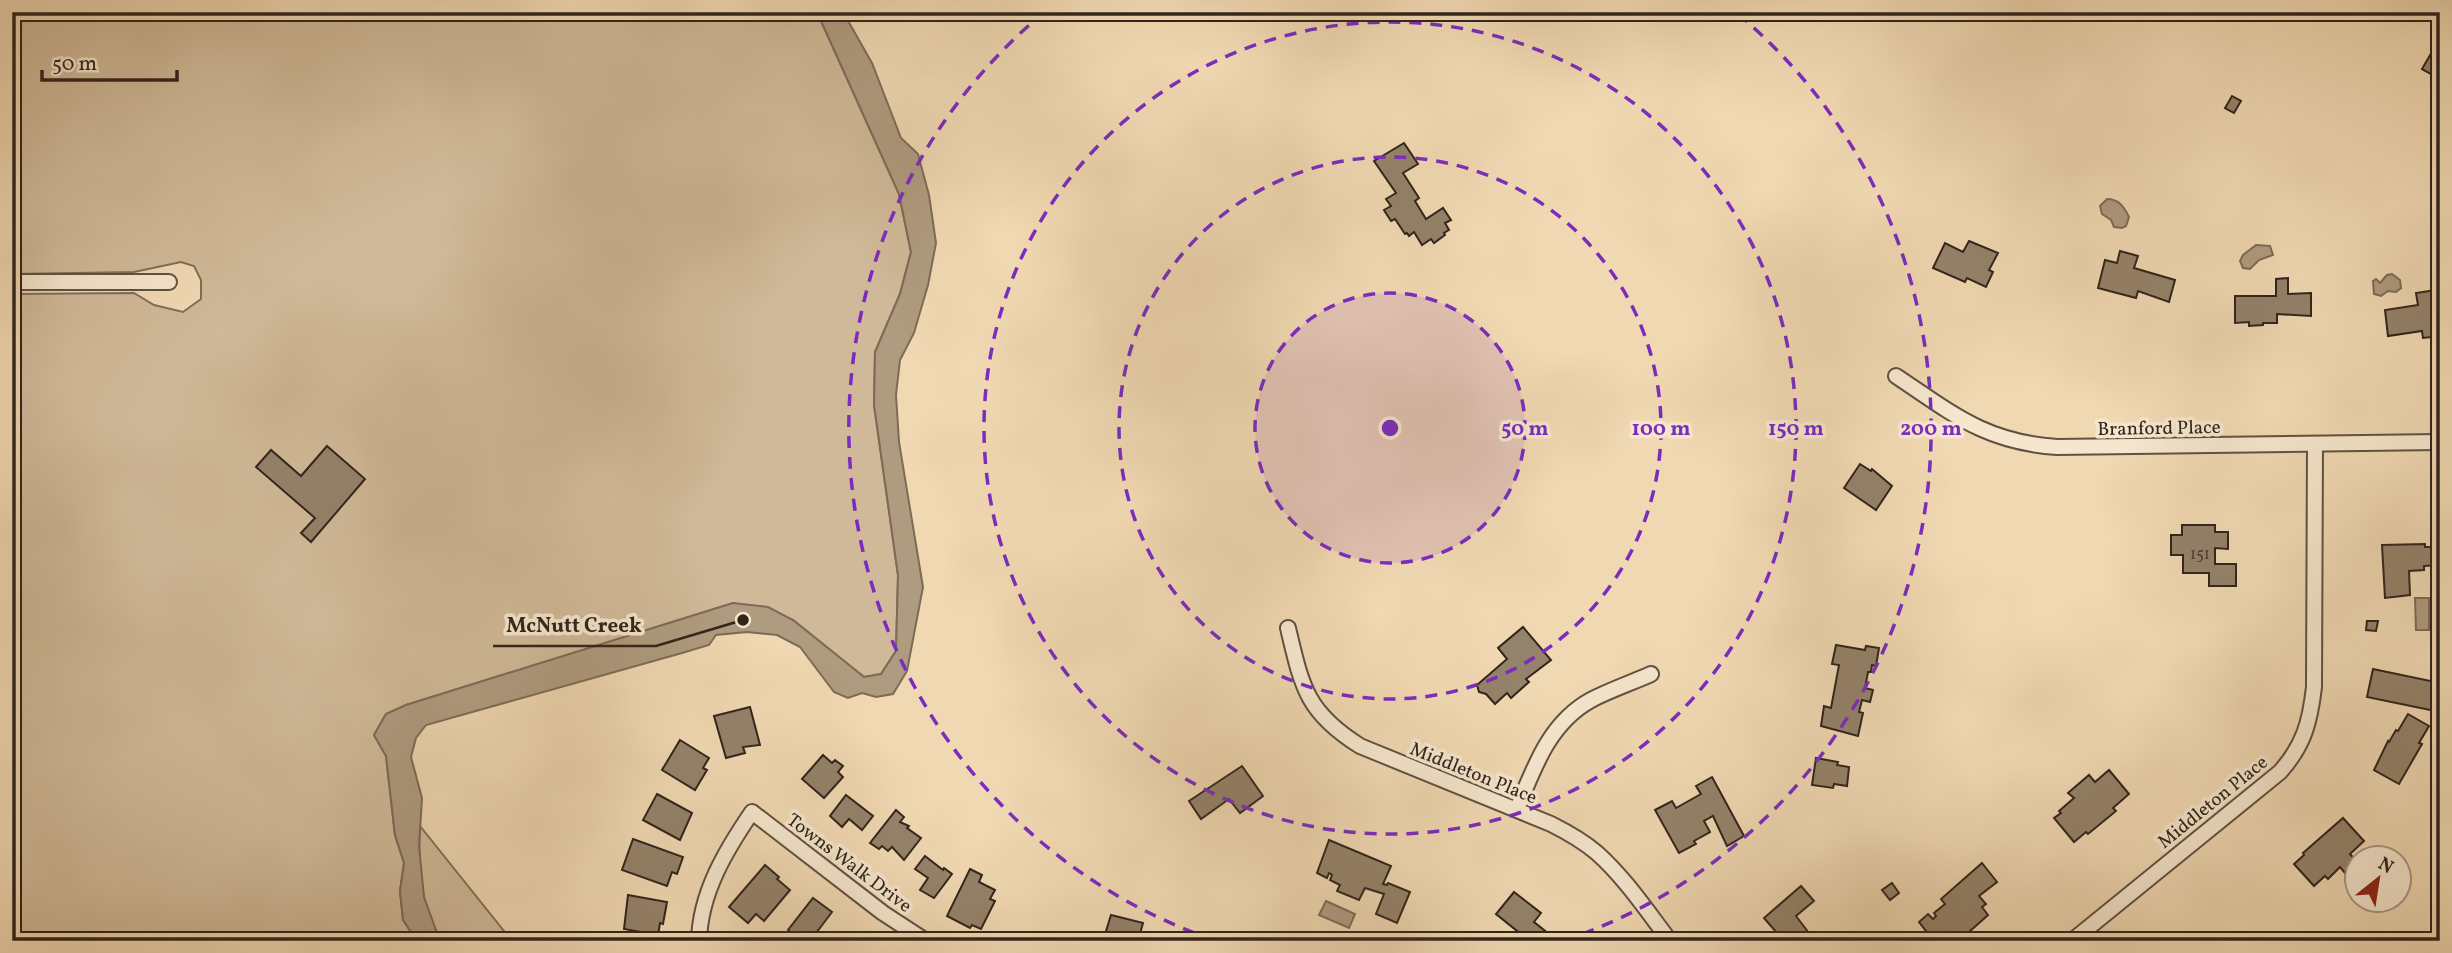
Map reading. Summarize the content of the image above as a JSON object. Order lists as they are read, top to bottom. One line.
{"streets":{"street":["Branford Place","Middleton Place","Towns Walk Drive"]},"crossings":[["Branford Place","Middleton Place"]],"places":["McNutt Creek"],"house_numbers":["151"],"scale_bar":"50 m","north":"top right","rings":["50 m","100 m","150 m","200 m"]}
